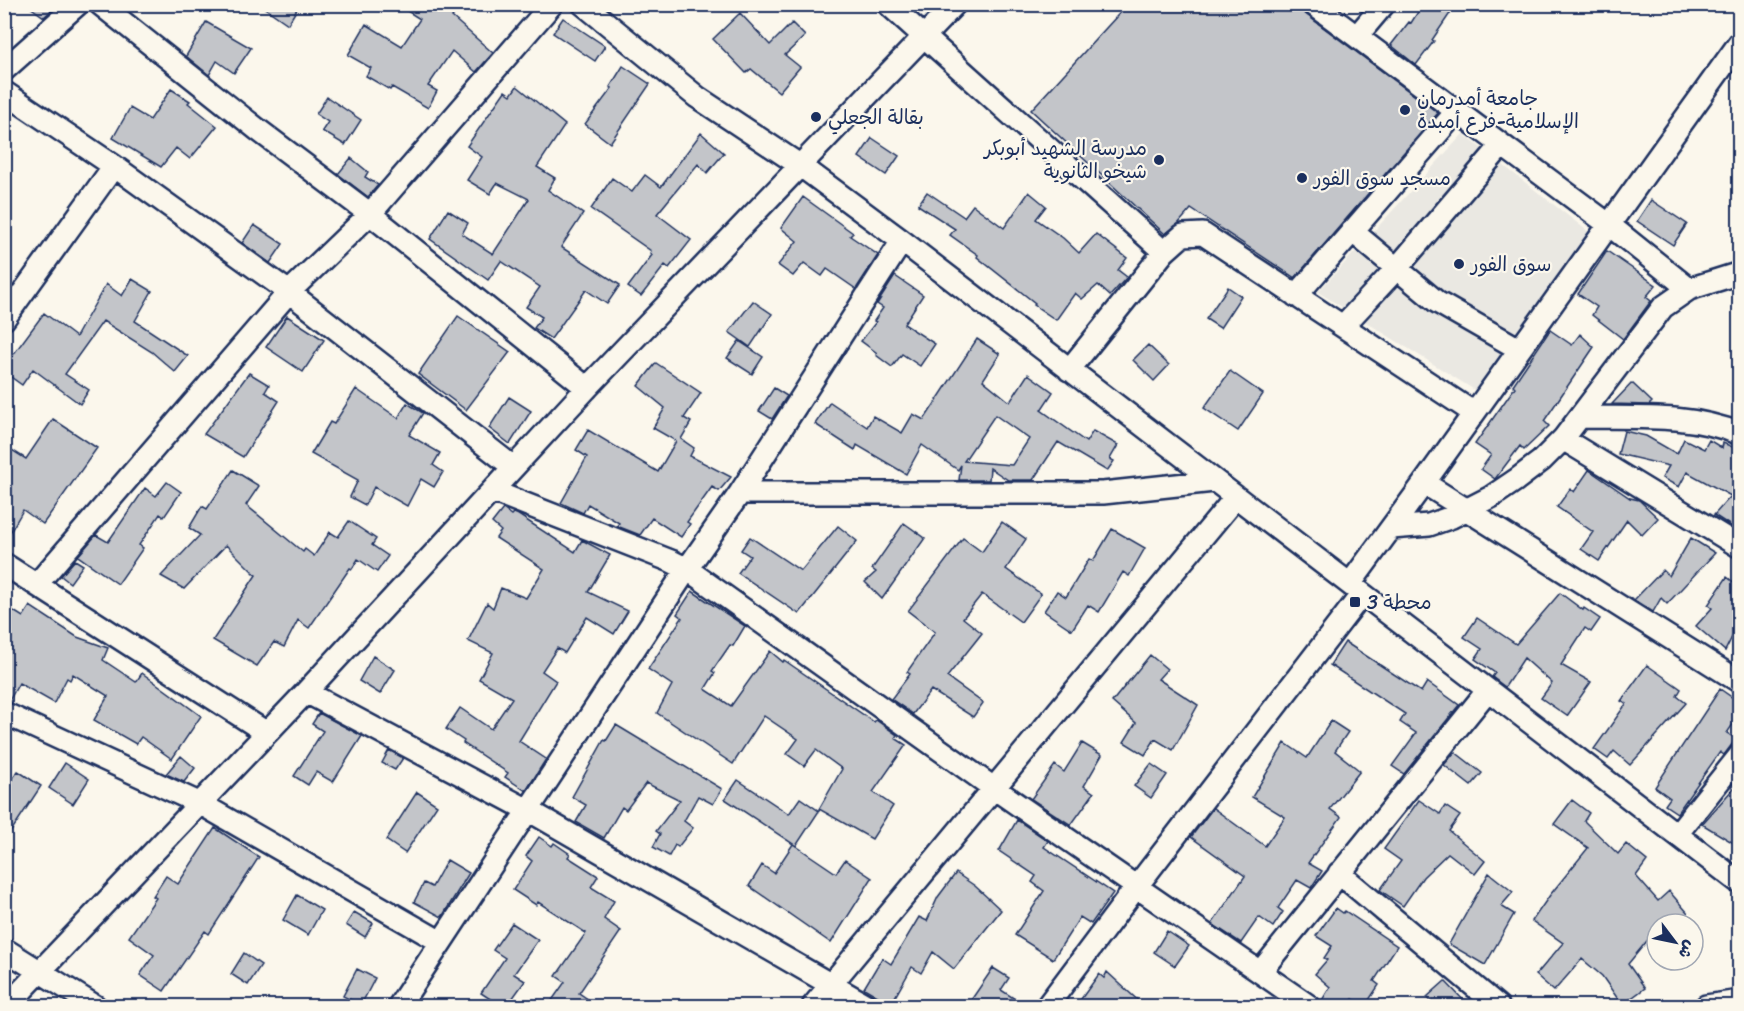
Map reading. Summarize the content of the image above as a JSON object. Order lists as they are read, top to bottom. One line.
{"places":{"other":["جامعة أمدرمان الإسلامية-فرع أمبدة","بقالة الجعلي","مدرسة الشهيد أبوبكر شيخو الثانوية","مسجد سوق الفور","سوق الفور"],"transit":["محطة 3"]},"north":"bottom right"}
